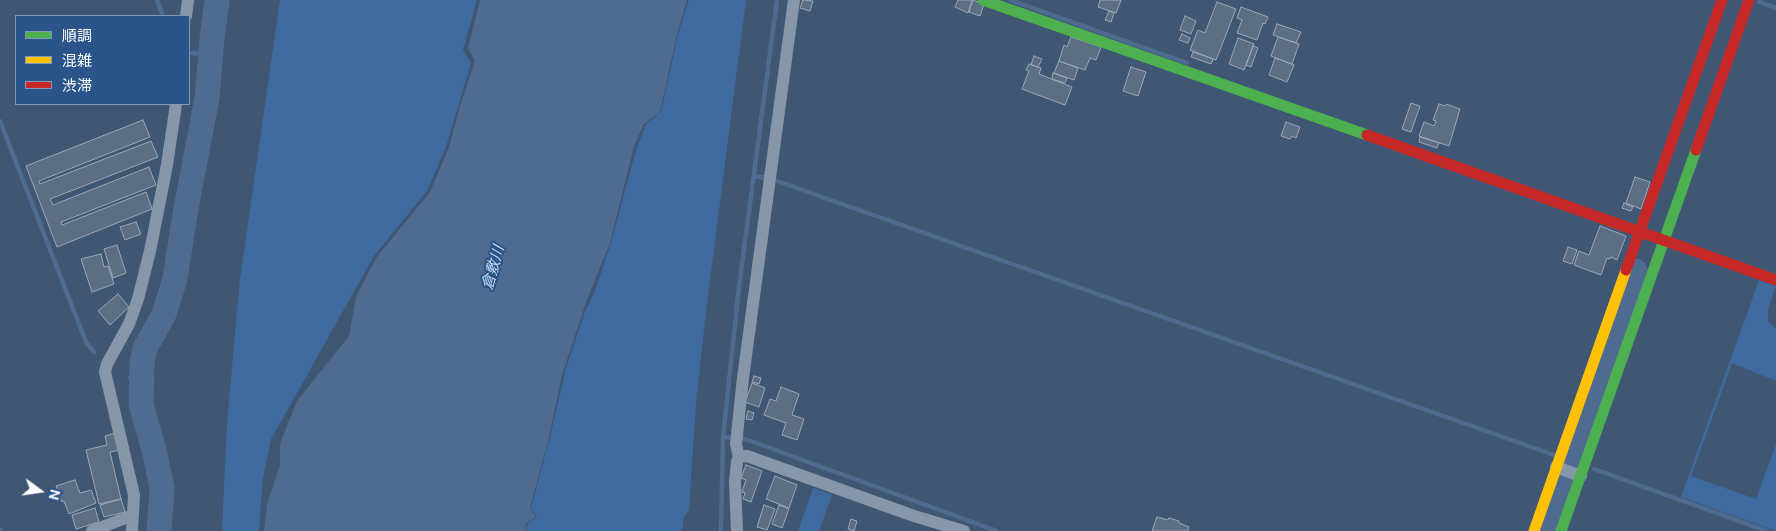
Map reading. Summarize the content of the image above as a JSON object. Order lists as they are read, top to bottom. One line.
{"water":["倉敷川"],"legend":["順調","混雑","渋滞"],"north":"right"}
